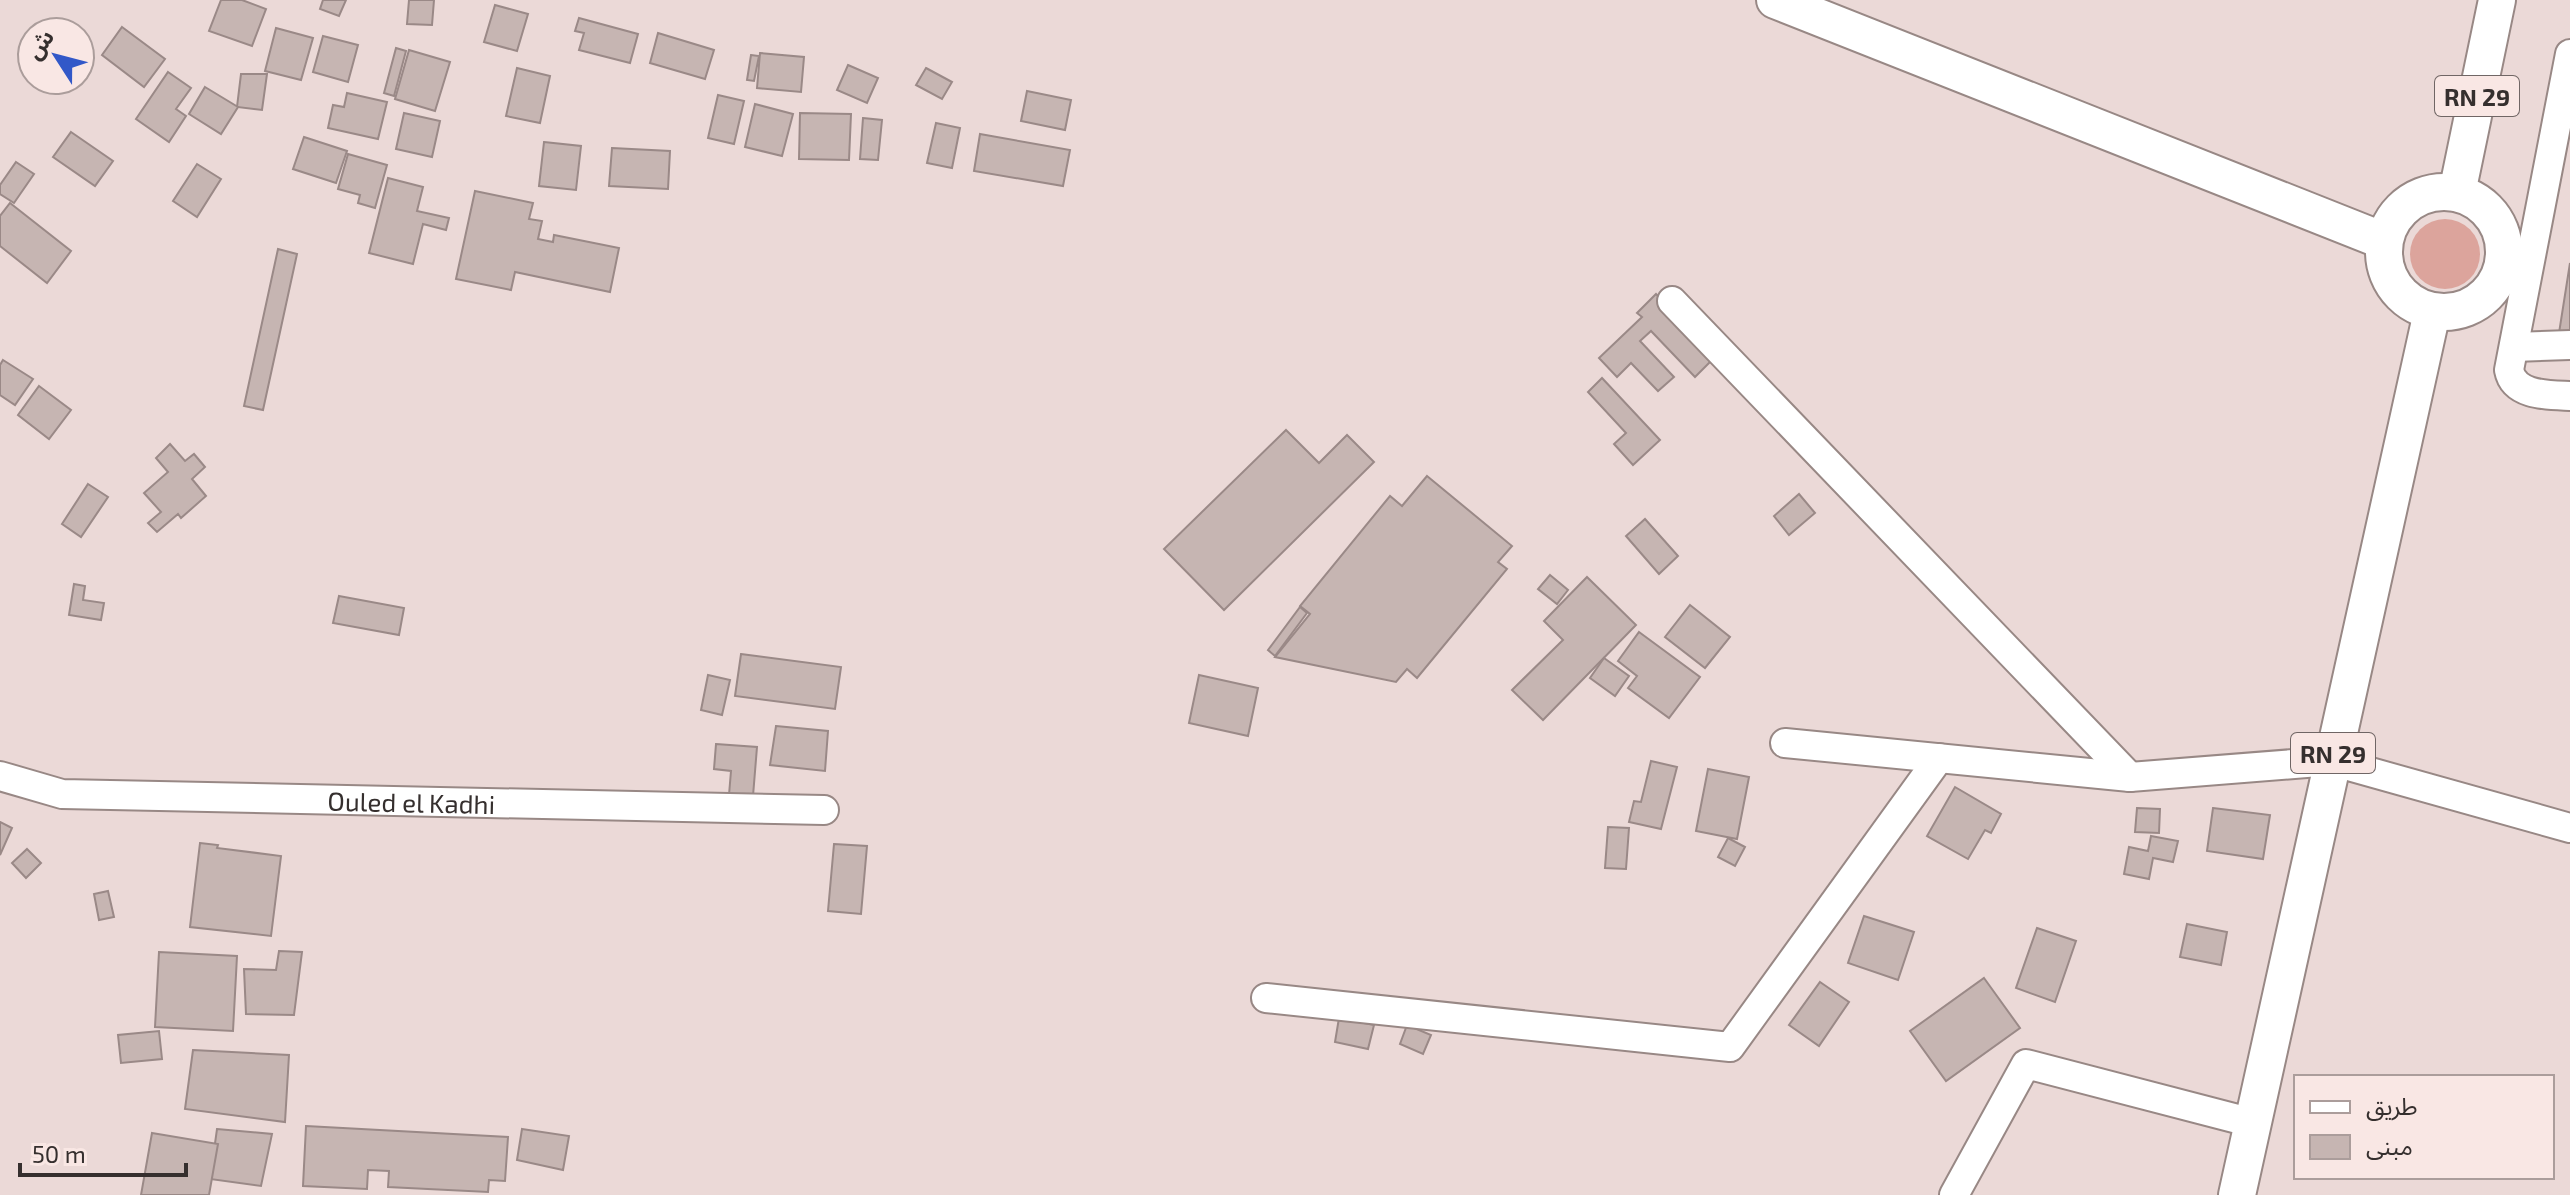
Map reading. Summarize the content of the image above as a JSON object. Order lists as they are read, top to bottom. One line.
{"streets":{"main road":["RN 29"],"street":["Ouled el Kadhi"]},"legend":["طريق","مبنى"],"scale_bar":"50 m","north":"top left"}
